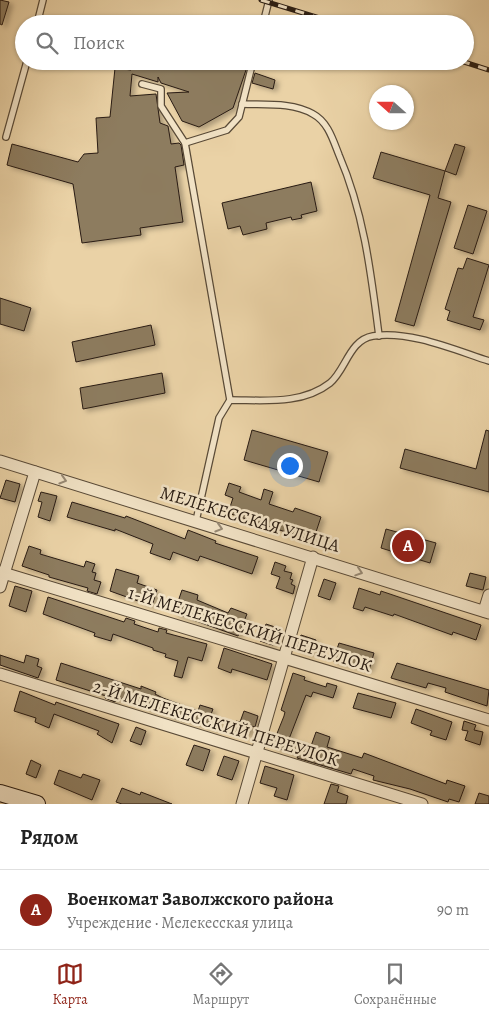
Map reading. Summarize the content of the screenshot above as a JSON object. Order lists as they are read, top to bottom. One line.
{"streets":{"street":["МЕЛЕКЕССКАЯ УЛИЦА","1-Й МЕЛЕКЕССКИЙ ПЕРЕУЛОК","2-Й МЕЛЕКЕССКИЙ ПЕРЕУЛОК"]},"one_way":["МЕЛЕКЕССКАЯ УЛИЦА"],"north":"left","page":{"search":"Поиск","pins":"A","heading":"Рядом","list":[{"mark":"A","name":"Военкомат Заволжского района","note":"Учреждение · Мелекесская улица","value":"90 m"}],"nav":["Карта","Маршрут","Сохранённые"]}}
